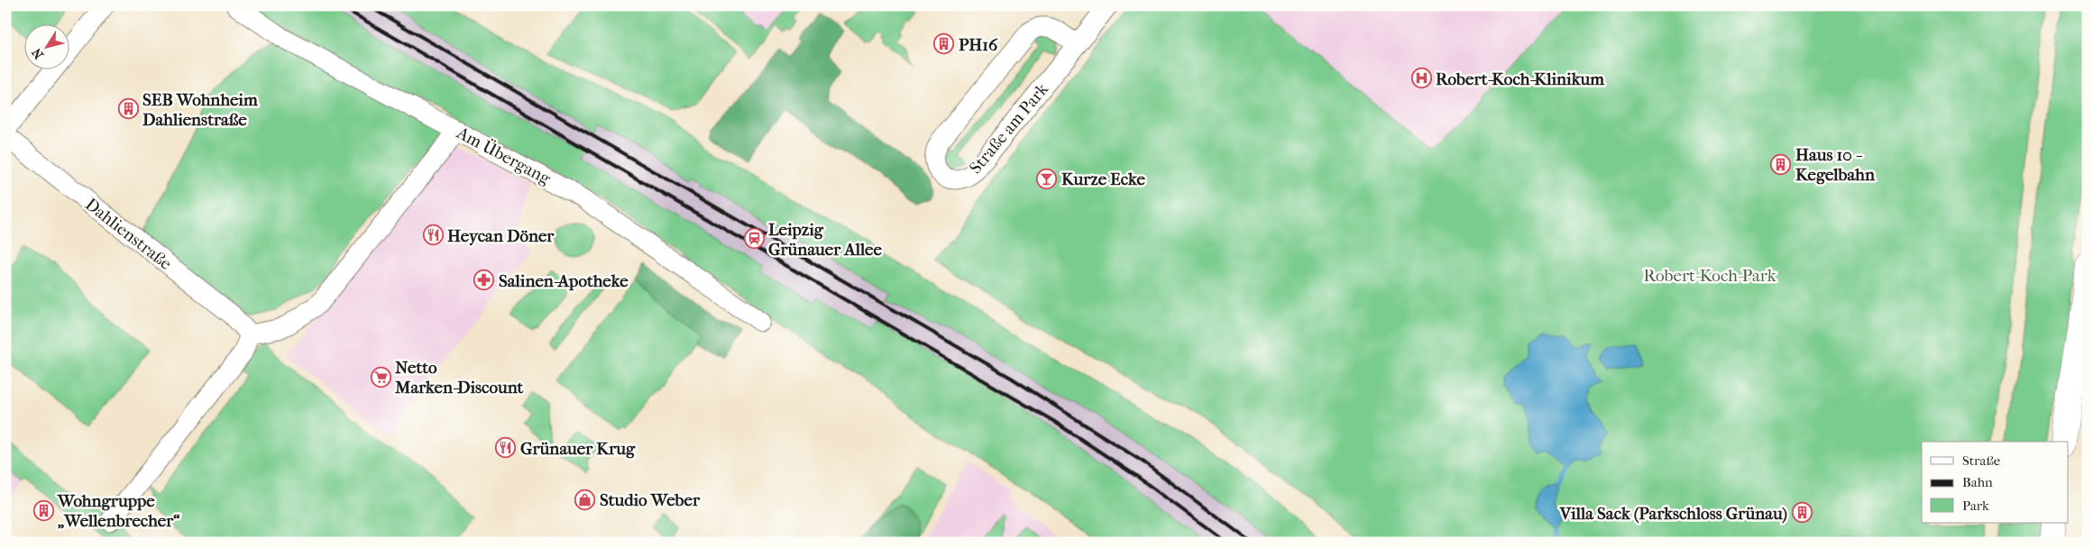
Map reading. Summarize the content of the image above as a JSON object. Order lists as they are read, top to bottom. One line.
{"streets":{"street":["Straße am Park","Am Übergang","Dahlienstraße"]},"parks":["Robert-Koch-Park"],"places":{"building":["PH16","SEB Wohnheim Dahlienstraße","Haus 10 - Kegelbahn","Wohngruppe „Wellenbrecher“","Villa Sack (Parkschloss Grünau)"],"hospital":["Robert-Koch-Klinikum"],"bar":["Kurze Ecke"],"restaurant":["Heycan Döner","Grünauer Krug"],"station":["Leipzig Grünauer Allee"],"pharmacy":["Salinen-Apotheke"],"supermarket":["Netto Marken-Discount"],"shop":["Studio Weber"]},"legend":["Straße","Bahn","Park"],"north":"bottom left"}
